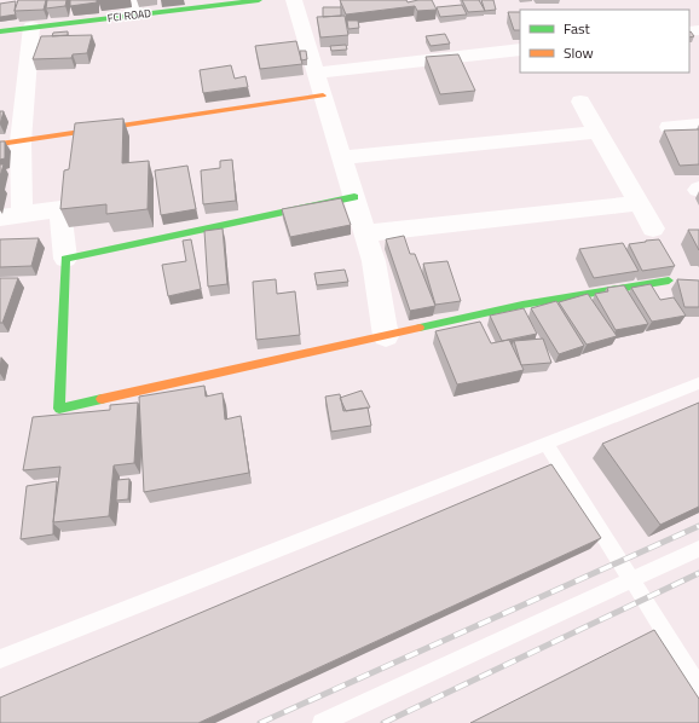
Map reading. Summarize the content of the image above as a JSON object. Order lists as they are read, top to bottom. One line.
{"streets":{"street":["FCI ROAD"]},"legend":["Fast","Slow"]}
